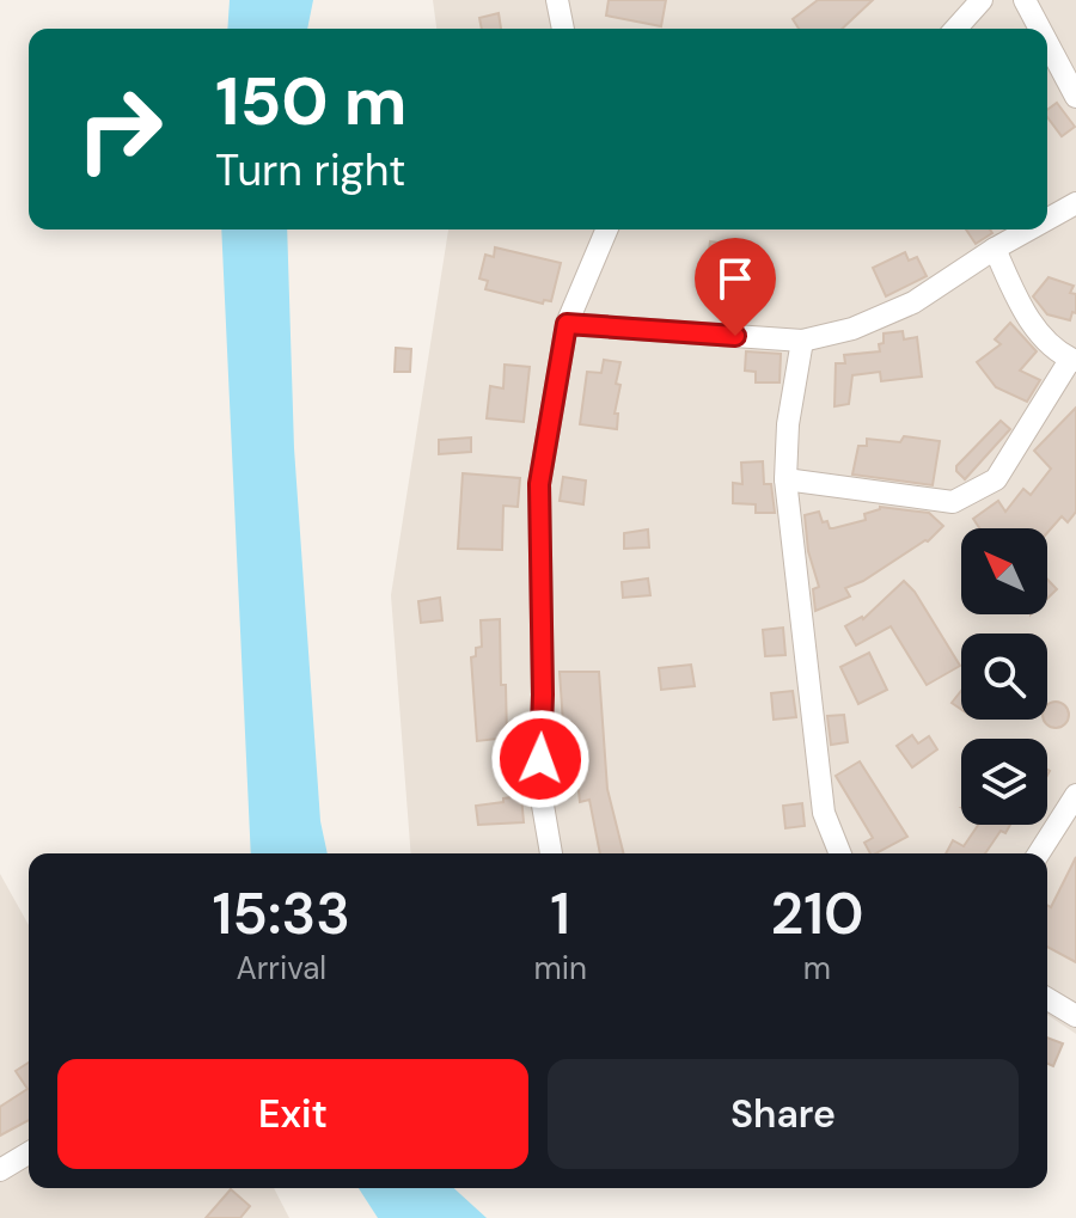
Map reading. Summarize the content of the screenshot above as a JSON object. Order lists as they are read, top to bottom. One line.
{"north":"top left","page":{"turn":["150 m","Turn right"],"eta":["15:33","Arrival","1","min","210","m"],"buttons":["Exit","Share"]}}
